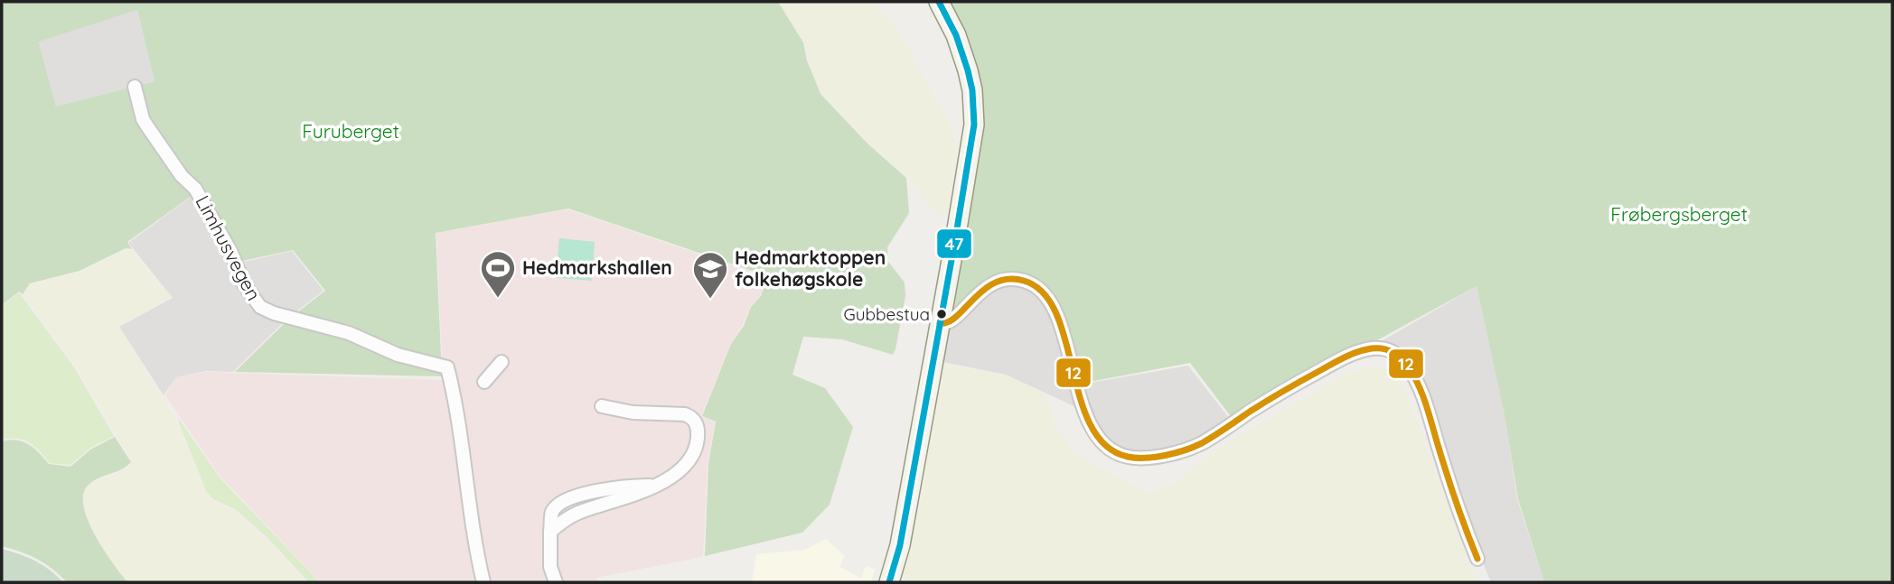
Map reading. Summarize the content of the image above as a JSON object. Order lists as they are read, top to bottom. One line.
{"streets":{"street":["Limhusvegen"]},"parks":["Furuberget","Frøbergsberget"],"places":{"sports":["Hedmarkshallen"],"school or university":["Hedmarktoppen folkehøgskole"],"other":["Gubbestua"]},"lines":["transit line 47","transit line 12"]}
